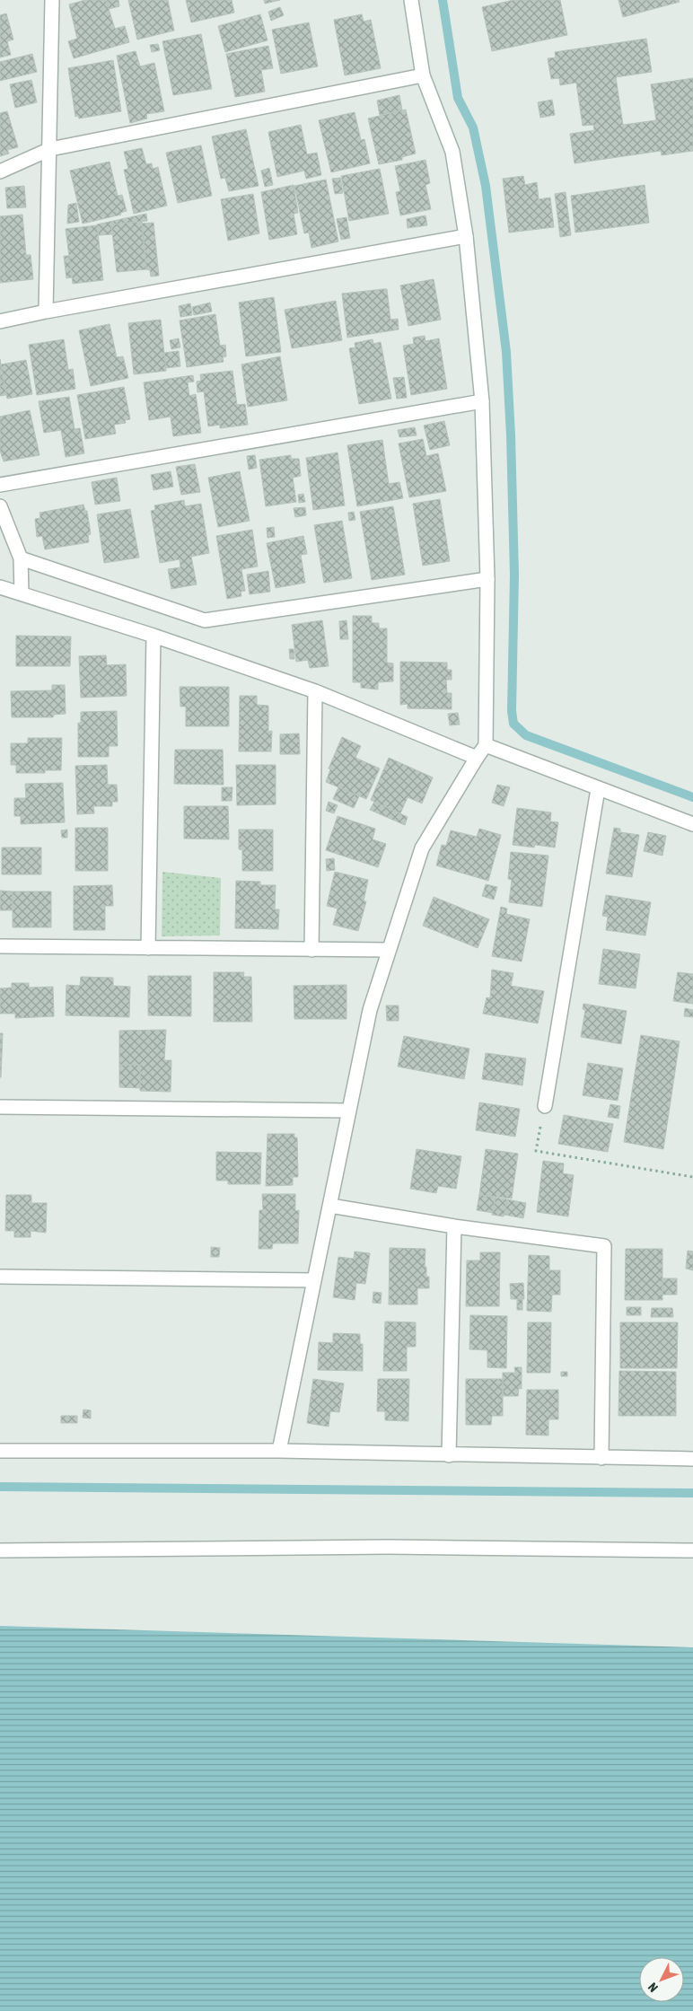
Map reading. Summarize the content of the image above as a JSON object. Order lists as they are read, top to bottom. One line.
{"north":"bottom left"}
